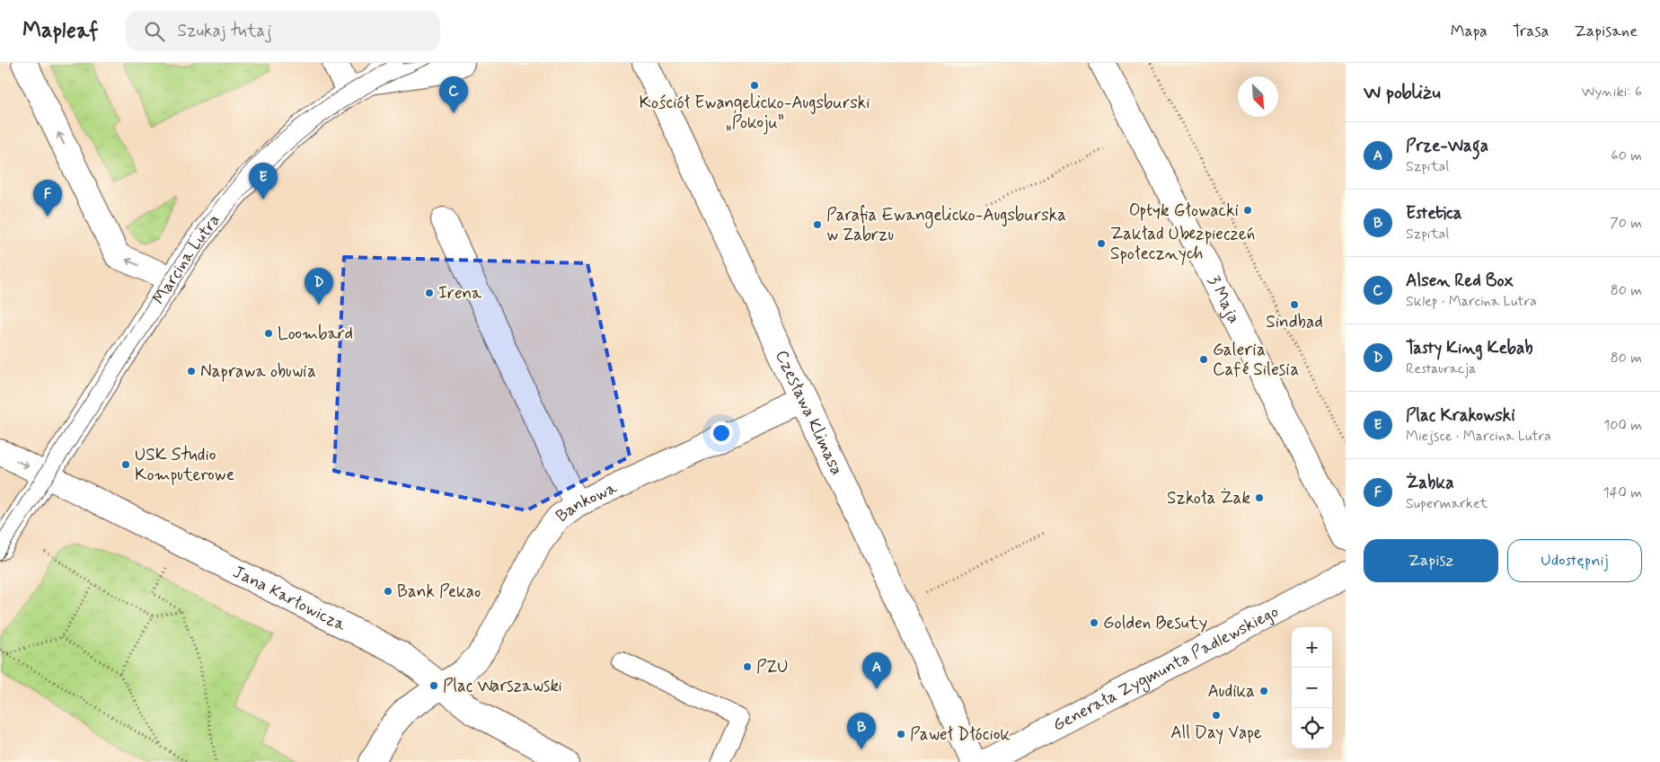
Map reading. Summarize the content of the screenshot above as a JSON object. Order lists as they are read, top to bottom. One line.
{"streets":{"street":["Marcina Lutra","3 Maja","Czesława Klimasa","Bankowa","Jana Karłowicza","Generała Zygmunta Padlewskiego"]},"crossings":[["Marcina Lutra","Jana Karłowicza"],["Czesława Klimasa","Bankowa"],["Bankowa","Jana Karłowicza"]],"places":["Kościół Ewangelicko-Augsburski „Pokoju”","Optyk Głowacki","Parafia Ewangelicko-Augsburska w Zabrzu","Zakład Ubezpieczeń Społecznych","Irena","Sindbad","Loombard","Galeria Café Silesia","Naprawa obuwia","USK Studio Komputerowe","Szkoła Żak","Bank Pekao","Golden Besuty","PZU","Plac Warszawski","Audika","All Day Vape","Paweł Dłóciok"],"north":"bottom right","page":{"header":"Mapleaf","search":"Szukaj tutaj","nav":["Mapa","Trasa","Zapisane"],"heading":["W pobliżu","Wyniki: 6"],"pins":["C","E","F","D","A","B"],"list":[{"mark":"A","name":"Prze-Waga","note":"Szpital","value":"60 m"},{"mark":"B","name":"Estetica","note":"Szpital","value":"70 m"},{"mark":"C","name":"Alsen Red Box","note":"Sklep · Marcina Lutra","value":"80 m"},{"mark":"D","name":"Tasty King Kebab","note":"Restauracja","value":"80 m"},{"mark":"E","name":"Plac Krakowski","note":"Miejsce · Marcina Lutra","value":"100 m"},{"mark":"F","name":"Żabka","note":"Supermarket","value":"140 m"}],"buttons":["Zapisz","Udostępnij"],"map_buttons":["+","−"]}}
